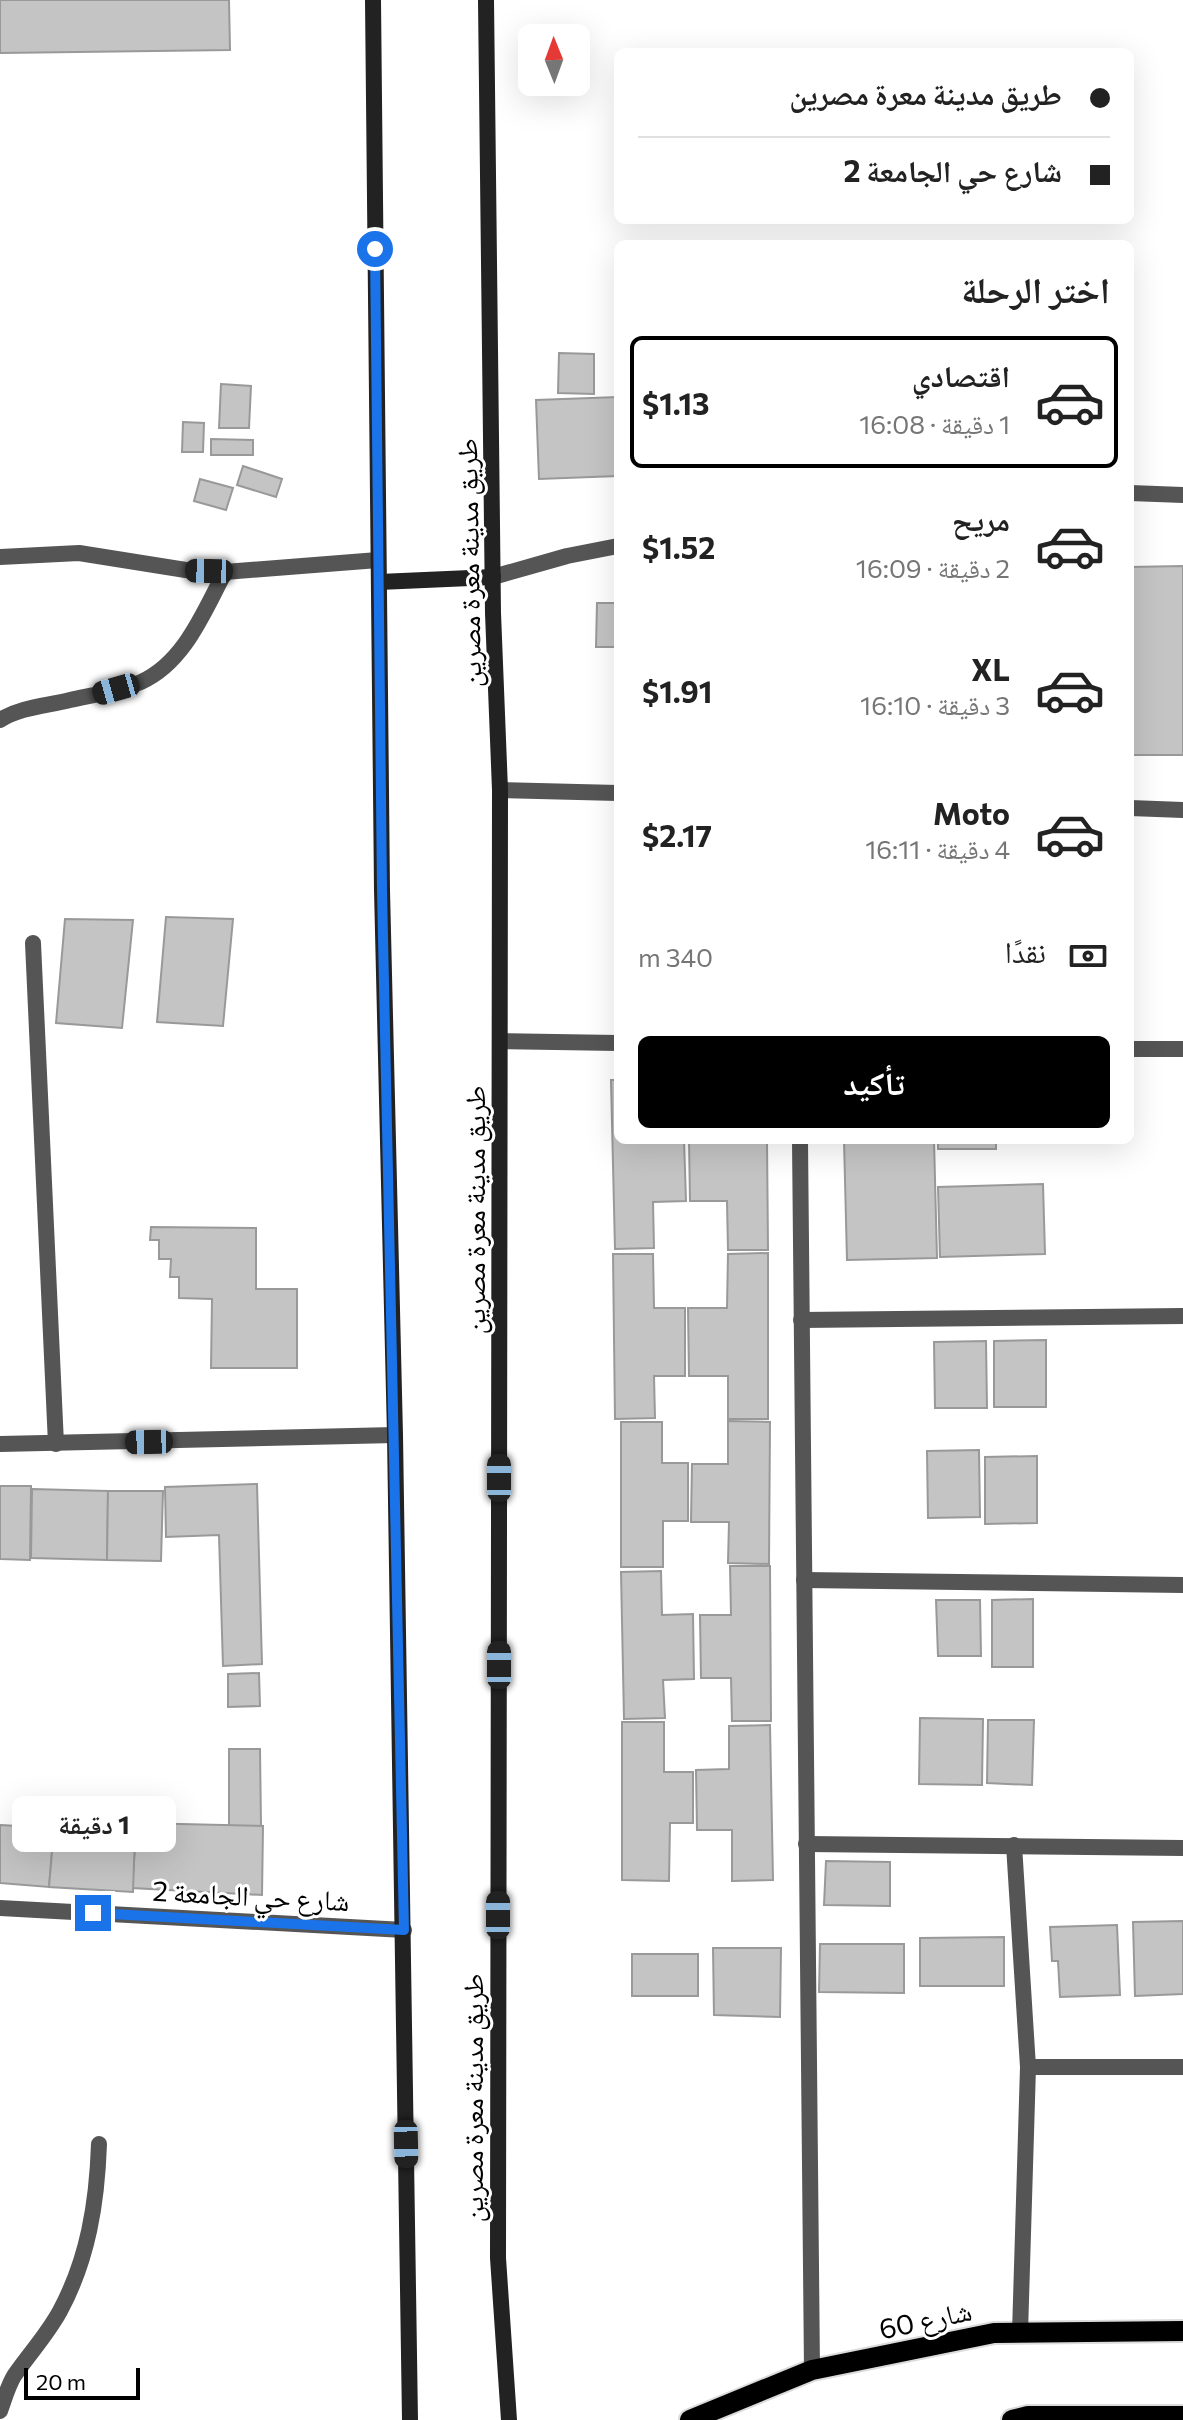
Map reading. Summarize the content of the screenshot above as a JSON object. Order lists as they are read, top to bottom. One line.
{"streets":{"main road":["طريق مدينة معرة مصرين","شارع 60"],"street":["شارع حي الجامعة 2"]},"scale_bar":"20 m","north":"top","page":{"banner":["طريق مدينة معرة مصرين","شارع حي الجامعة 2"],"heading":"اختر الرحلة","list":[{"name":"اقتصادي","note":"1 دقيقة · 16:08","value":"$1.13"},{"name":"مريح","note":"2 دقيقة · 16:09","value":"$1.52"},{"name":"XL","note":"3 دقيقة · 16:10","value":"$1.91"},{"name":"Moto","note":"4 دقيقة · 16:11","value":"$2.17"}],"pay":["نقدًا","340 m"],"buttons":"تأكيد","bubble":"1 دقيقة","scale":"20 m"}}
